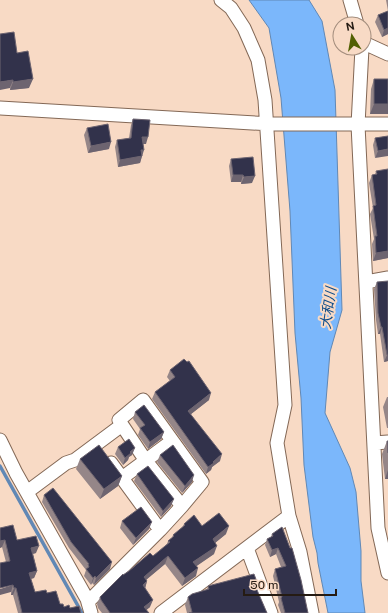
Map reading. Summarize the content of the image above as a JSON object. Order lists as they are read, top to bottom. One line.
{"water":["大和川"],"scale_bar":"50 m","north":"top"}
